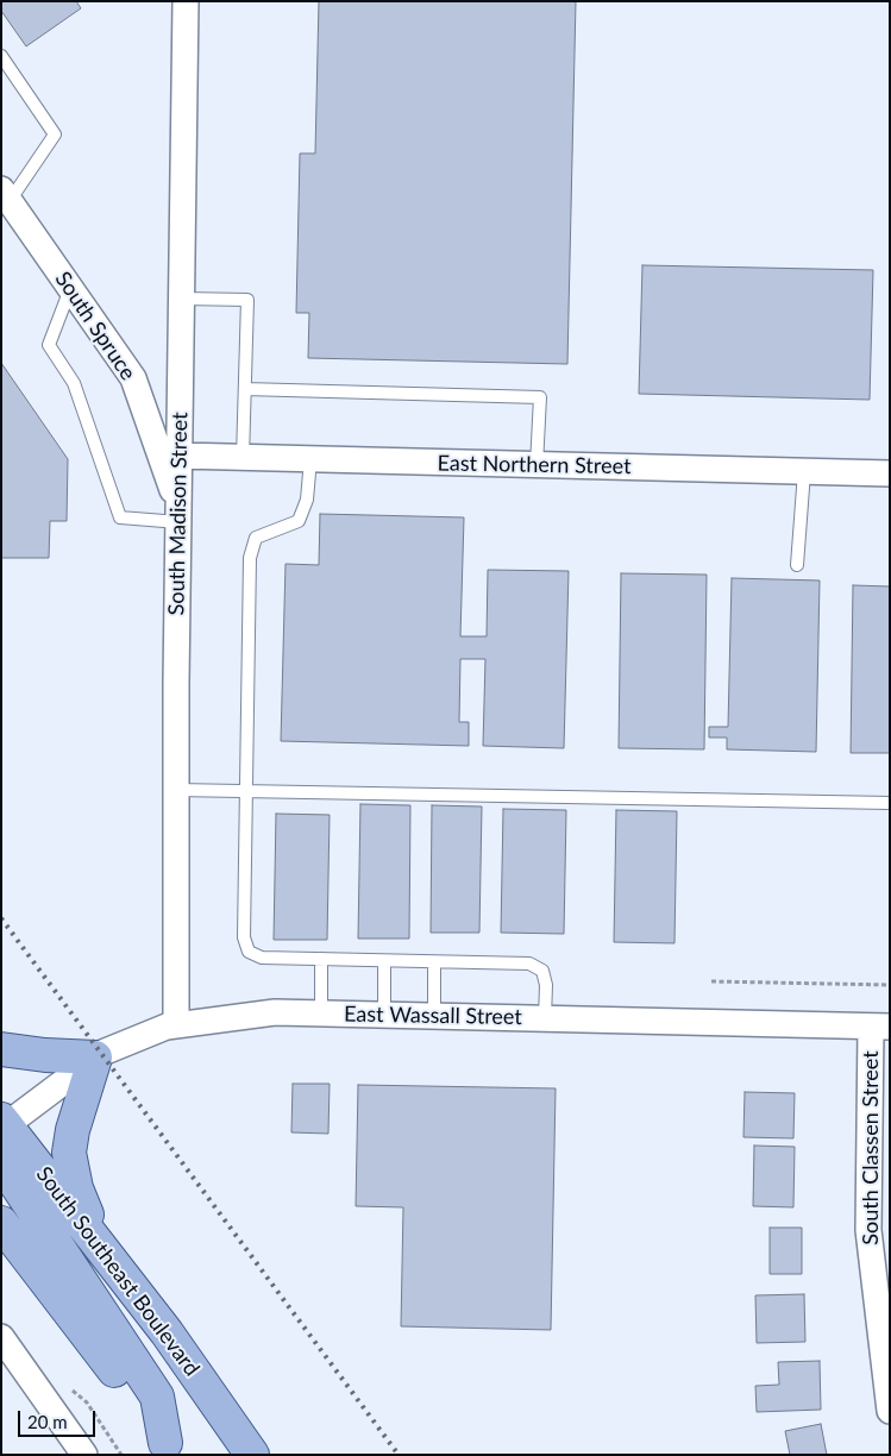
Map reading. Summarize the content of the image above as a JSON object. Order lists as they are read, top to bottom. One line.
{"streets":{"main road":["South Southeast Boulevard"],"street":["South Spruce","East Northern Street","South Madison Street","East Wassall Street","South Classen Street"]},"crossings":[["South Spruce","South Madison Street"],["East Northern Street","South Madison Street"],["South Madison Street","East Wassall Street"],["East Wassall Street","South Classen Street"],["East Wassall Street","South Southeast Boulevard"]],"scale_bar":"20 m"}
